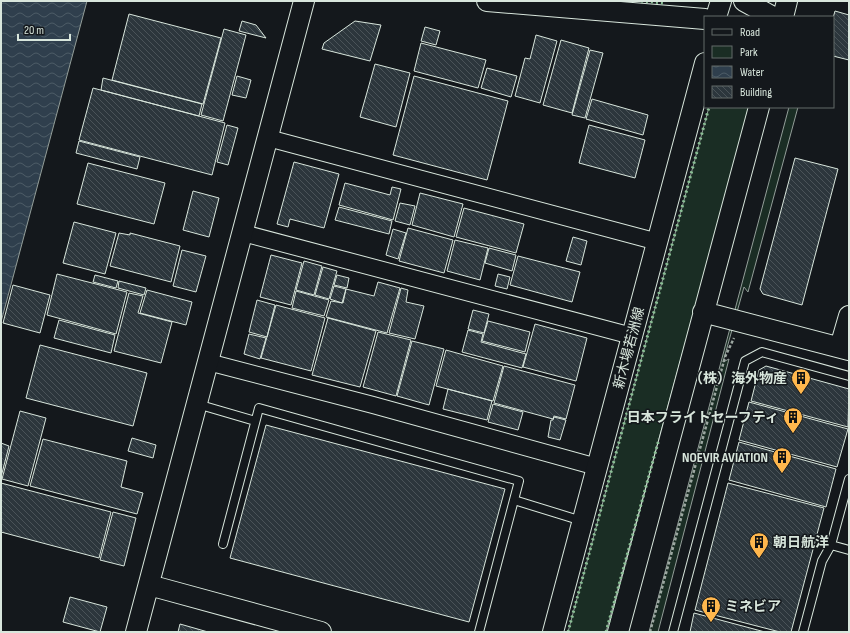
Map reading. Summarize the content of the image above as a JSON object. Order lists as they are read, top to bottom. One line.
{"streets":{"street":["新木場若洲線"]},"places":{"building":["（株）海外物産","日本フライトセーフティ","NOEVIR AVIATION","朝日航洋","ミネビア"]},"legend":["Road","Park","Water","Building"],"scale_bar":"20 m"}
